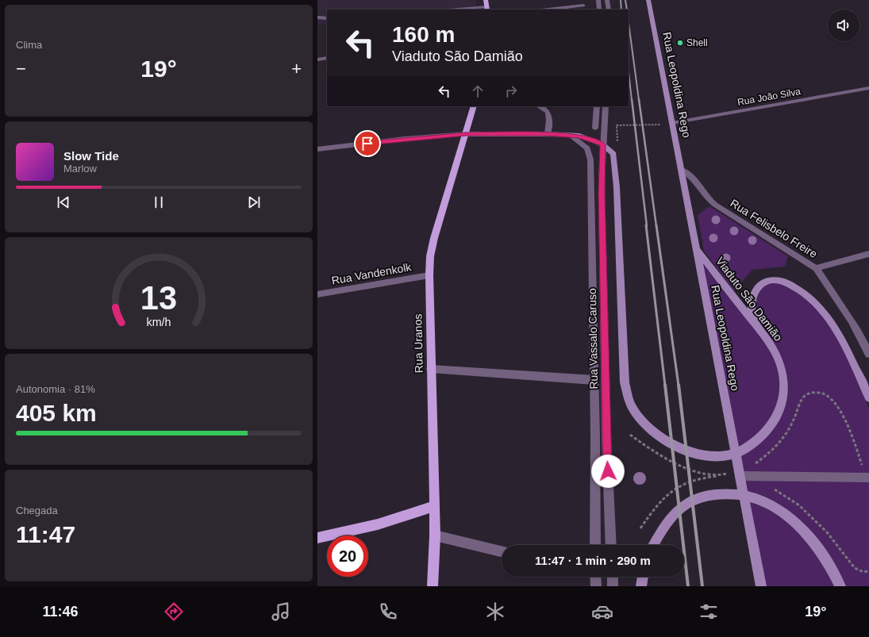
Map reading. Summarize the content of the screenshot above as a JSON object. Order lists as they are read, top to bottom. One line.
{"streets":{"main road":["Rua Leopoldina Rego","Viaduto São Damião","Rua Uranos"],"street":["Rua João Silva","Rua Felisbelo Freire","Rua Vandenkolk","Rua Vassalo Caruso"]},"crossings":[["Rua Leopoldina Rego","Rua João Silva"],["Rua Leopoldina Rego","Rua Felisbelo Freire"],["Rua Leopoldina Rego","Viaduto São Damião"],["Rua Vandenkolk","Rua Uranos"],["Viaduto São Damião","Rua Vassalo Caruso"],["Viaduto São Damião","Rua Uranos"]],"places":["Shell"],"page":{"tile":["Clima",["Autonomia · 81%","405 km"],["Chegada","11:47"]],"turn":["160 m","Viaduto São Damião"],"heat":["−","19°","+"],"song":["Slow Tide","Marlow"],"limit":"20","trip":"11:47 · 1 min · 290 m","tabs":["11:46","19°"],"gauge":["13","km/h"]}}
